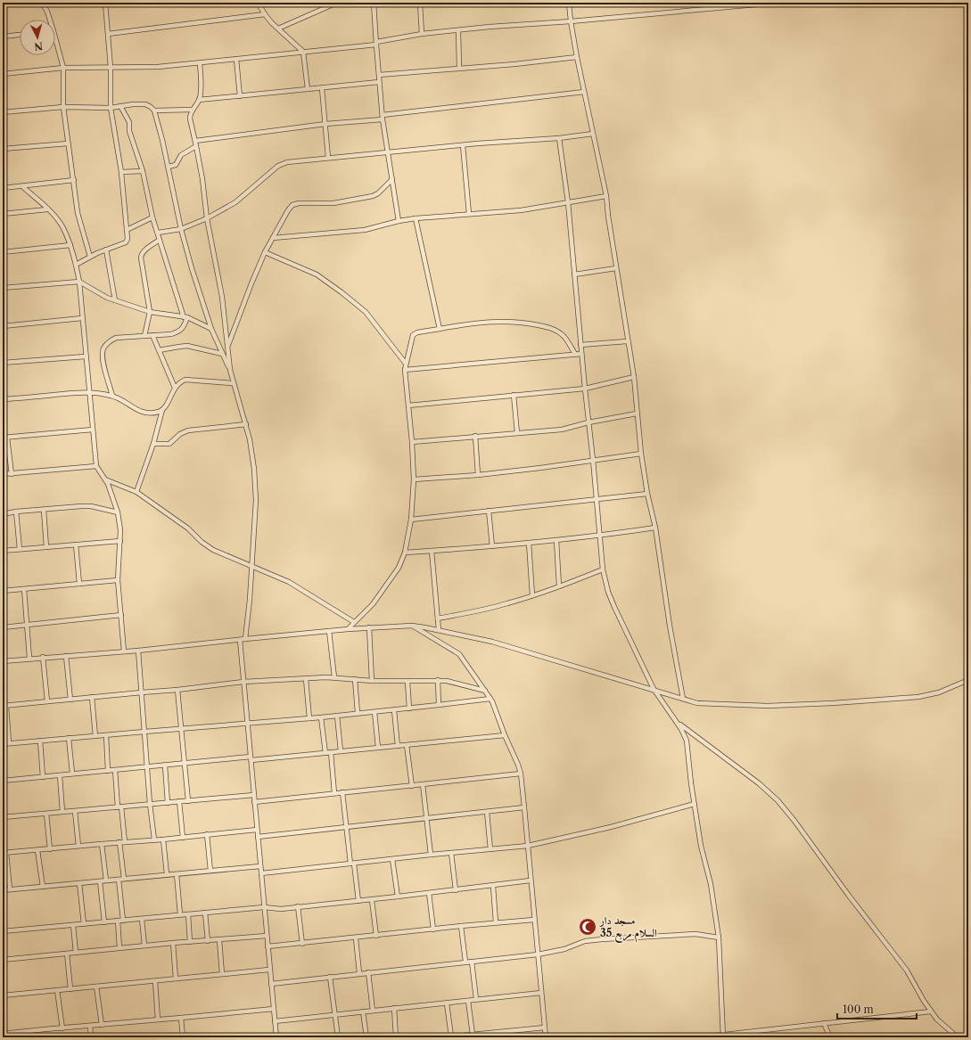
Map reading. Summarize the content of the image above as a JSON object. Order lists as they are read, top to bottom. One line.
{"places":{"mosque":["مسجد دار السلام مربع 35"]},"scale_bar":"100 m","north":"bottom"}
